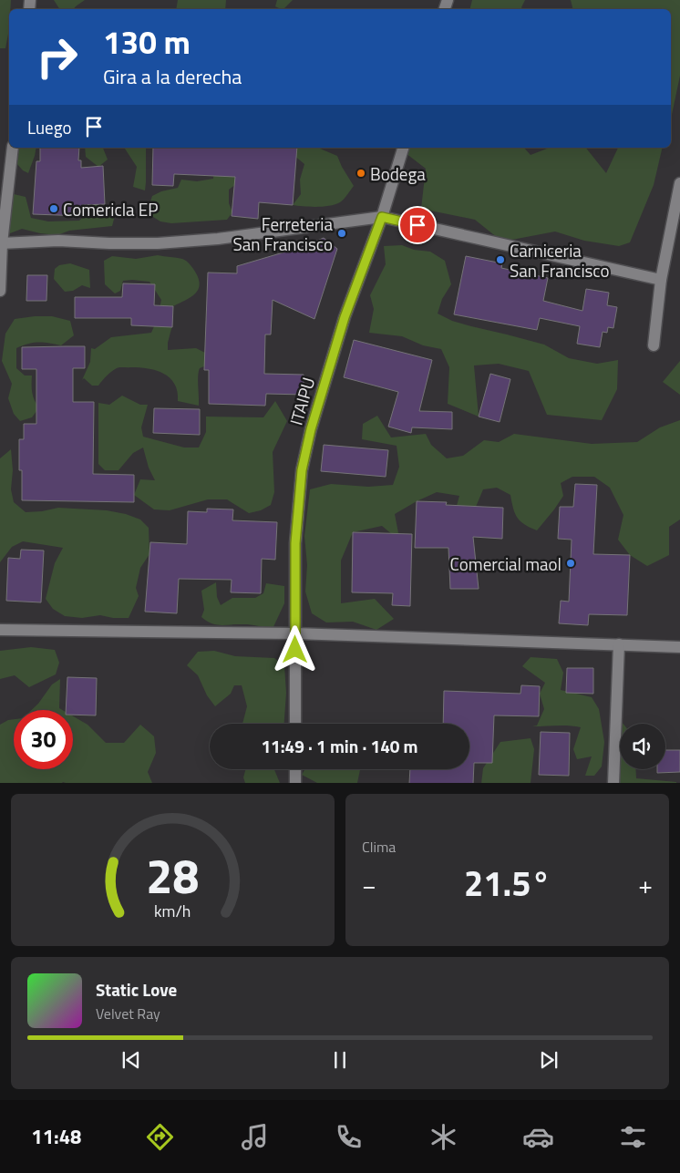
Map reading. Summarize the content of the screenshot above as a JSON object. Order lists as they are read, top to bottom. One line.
{"streets":{"street":["ITAIPU"]},"places":["Bodega","Comericla EP","Ferreteria San Francisco","Carniceria San Francisco","Comercial maol"],"page":{"turn":["130 m","Gira a la derecha"],"then":"Luego","limit":"30","trip":"11:49 · 1 min · 140 m","tile":"Clima","heat":["−","21.5°","+"],"song":["Static Love","Velvet Ray"],"tabs":"11:48","gauge":["28","km/h"]}}
